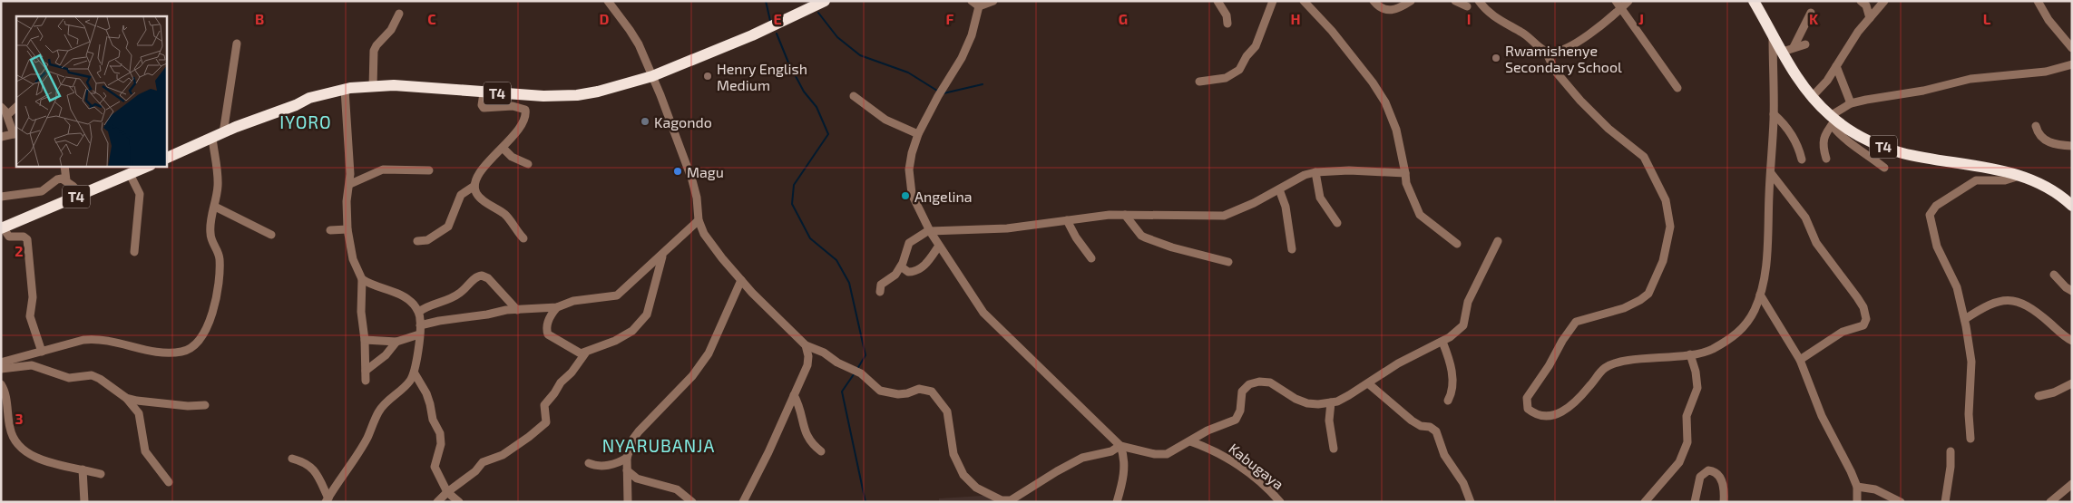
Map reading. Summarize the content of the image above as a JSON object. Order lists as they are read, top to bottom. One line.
{"streets":{"highway":["T4"],"street":["Kabugaya"]},"districts":["IYORO","NYARUBANJA"],"places":["Rwamishenye Secondary School","Henry English Medium","Kagondo","Magu","Angelina"],"grid":{"columns":["B","C","D","E","F","G","H","I","J","K","L"],"rows":["2","3"]}}
